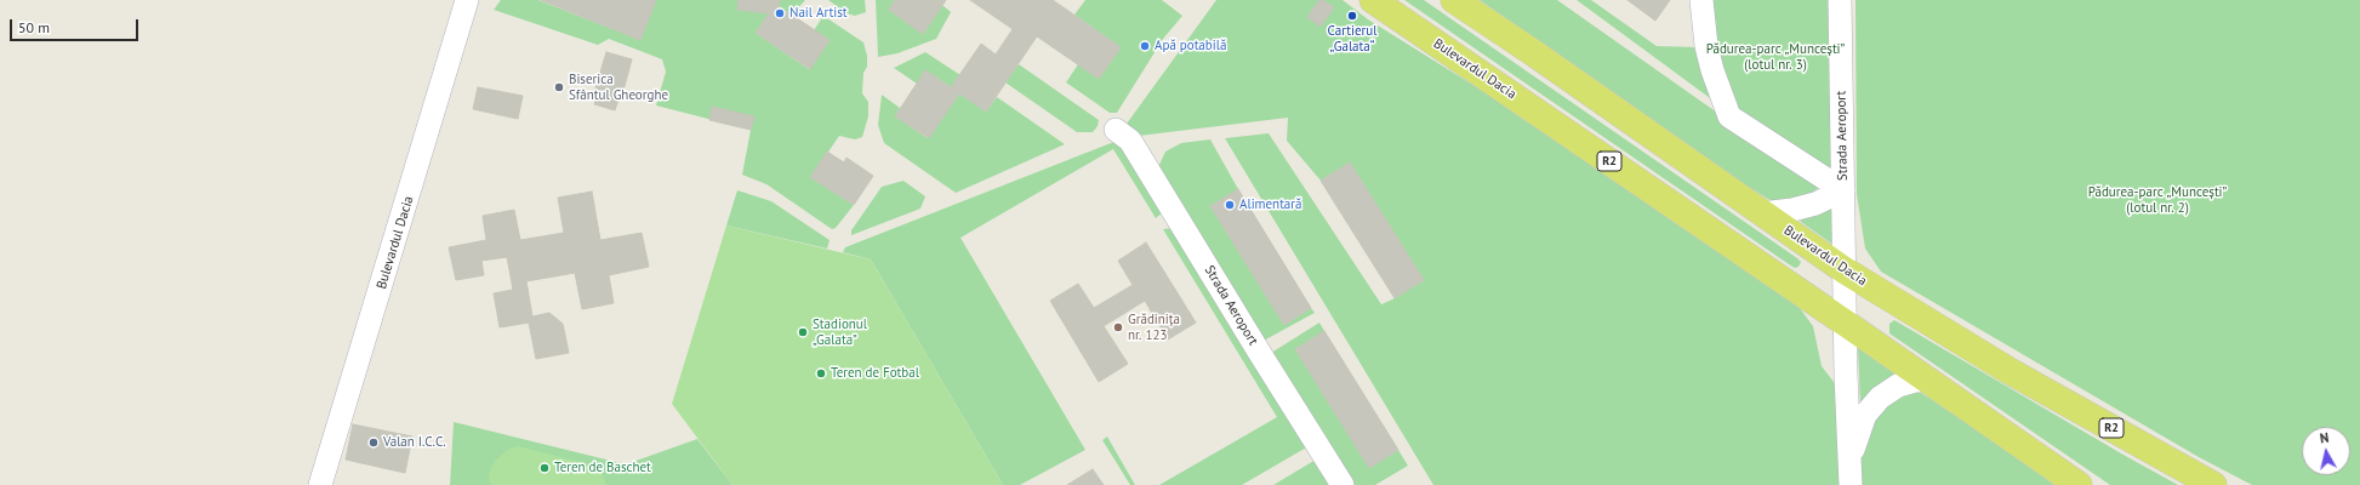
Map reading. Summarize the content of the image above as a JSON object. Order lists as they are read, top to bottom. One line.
{"streets":{"main road":["Bulevardul Dacia","R2"],"street":["Strada Aeroport"]},"crossings":[["Bulevardul Dacia","Strada Aeroport"]],"parks":["Pădurea-parc „Muncești” (lotul nr. 3)","Pădurea-parc „Muncești” (lotul nr. 2)"],"places":["Nail Artist","Cartierul „Galata“","Apă potabilă","Biserica Sfântul Gheorghe","Alimentară","Grădinița nr. 123","Stadionul „Galata”","Teren de Fotbal","Valan I.C.C.","Teren de Baschet"],"scale_bar":"50 m","north":"top"}
